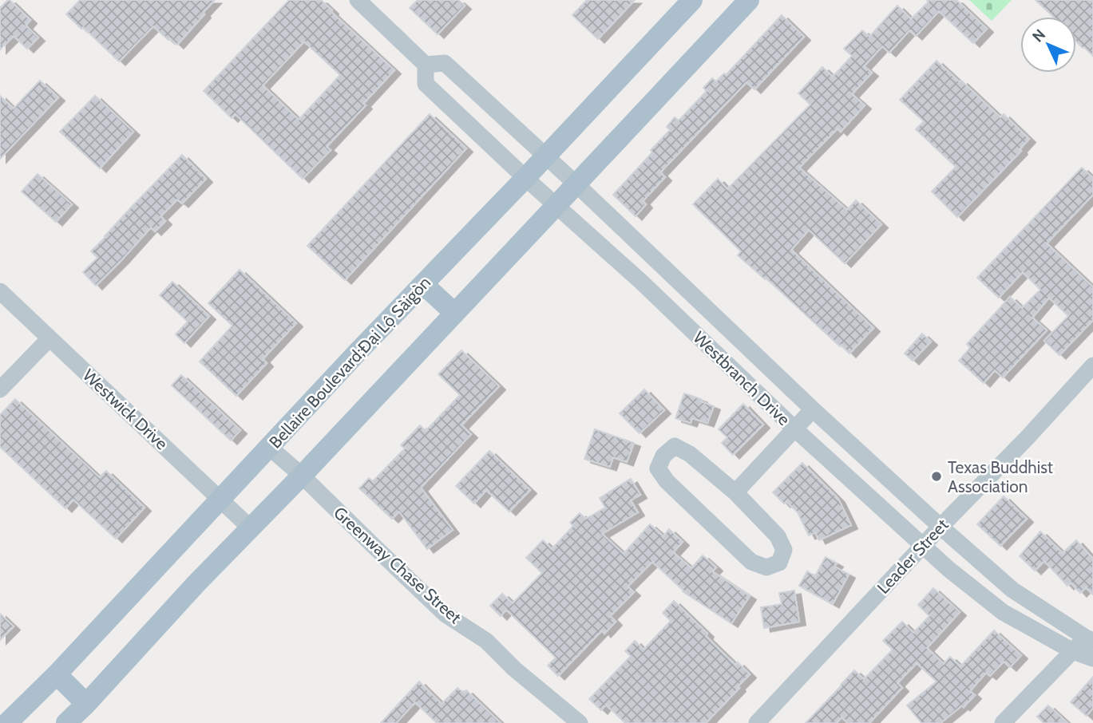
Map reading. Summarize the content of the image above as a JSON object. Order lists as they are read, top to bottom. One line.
{"streets":{"main road":["Bellaire Boulevard;Đại Lộ Sàigòn"],"street":["Westbranch Drive","Westwick Drive","Leader Street","Greenway Chase Street"]},"crossings":[["Bellaire Boulevard;Đại Lộ Sàigòn","Westbranch Drive"],["Bellaire Boulevard;Đại Lộ Sàigòn","Westwick Drive"],["Bellaire Boulevard;Đại Lộ Sàigòn","Greenway Chase Street"],["Westbranch Drive","Leader Street"]],"places":["Texas Buddhist Association"],"north":"top left"}
